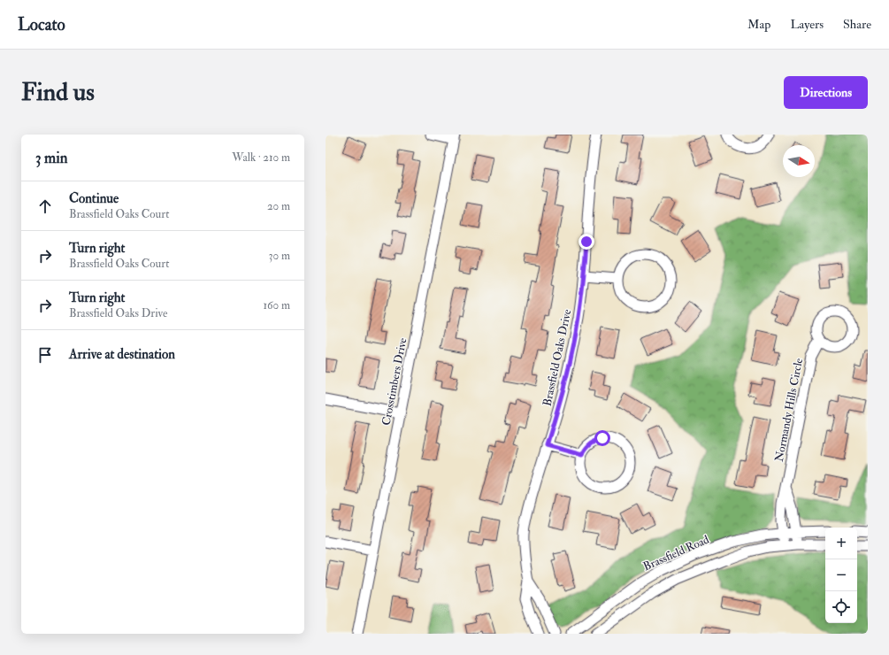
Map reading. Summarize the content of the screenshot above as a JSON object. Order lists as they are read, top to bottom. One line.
{"streets":{"street":["Brassfield Oaks Drive","Crosstimbers Drive","Normandy Hills Circle","Brassfield Road"]},"crossings":[["Normandy Hills Circle","Brassfield Road"]],"north":"right","page":{"header":"Locato","nav":["Map","Layers","Share"],"buttons":"Directions","title":"Find us","heading":["3 min","Walk · 210 m"],"list":[["Continue","Brassfield Oaks Court","20 m"],["Turn right","Brassfield Oaks Court","30 m"],["Turn right","Brassfield Oaks Drive","160 m"],"Arrive at destination"],"map_buttons":["+","−"]}}
